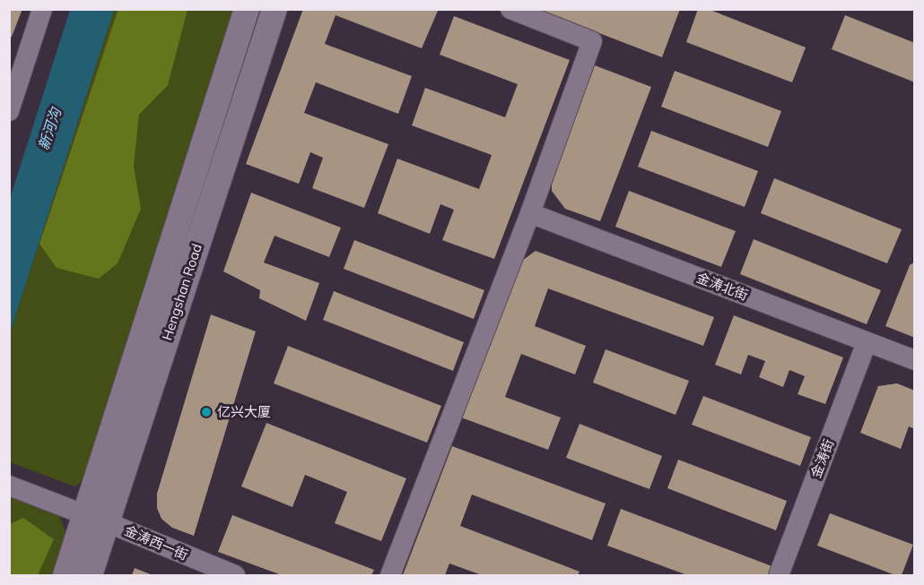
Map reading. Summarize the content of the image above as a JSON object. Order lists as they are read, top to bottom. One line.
{"streets":{"street":["金涛北街","Hengshan Road","金涛街","金涛西一街"]},"crossings":[["金涛北街","金涛街"],["Hengshan Road","金涛西一街"]],"water":["新河沟"],"places":["亿兴大厦"]}
